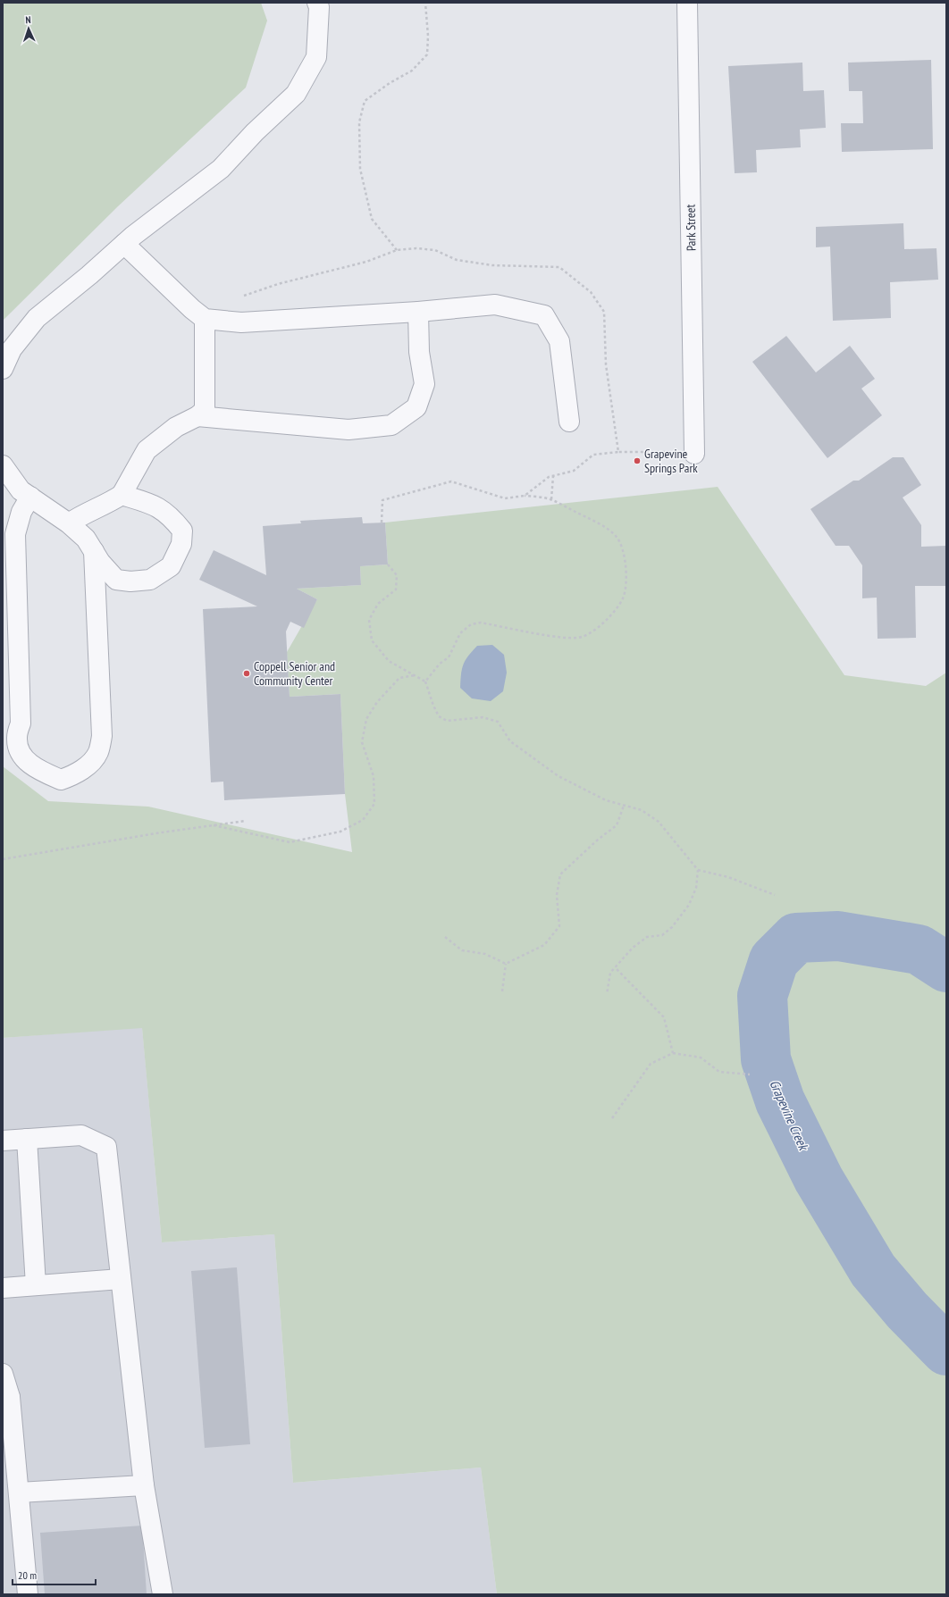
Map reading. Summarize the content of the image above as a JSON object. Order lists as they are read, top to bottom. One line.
{"streets":{"street":["Park Street"]},"water":["Grapevine Creek"],"places":["Grapevine Springs Park","Coppell Senior and Community Center"],"scale_bar":"20 m","north":"top"}
